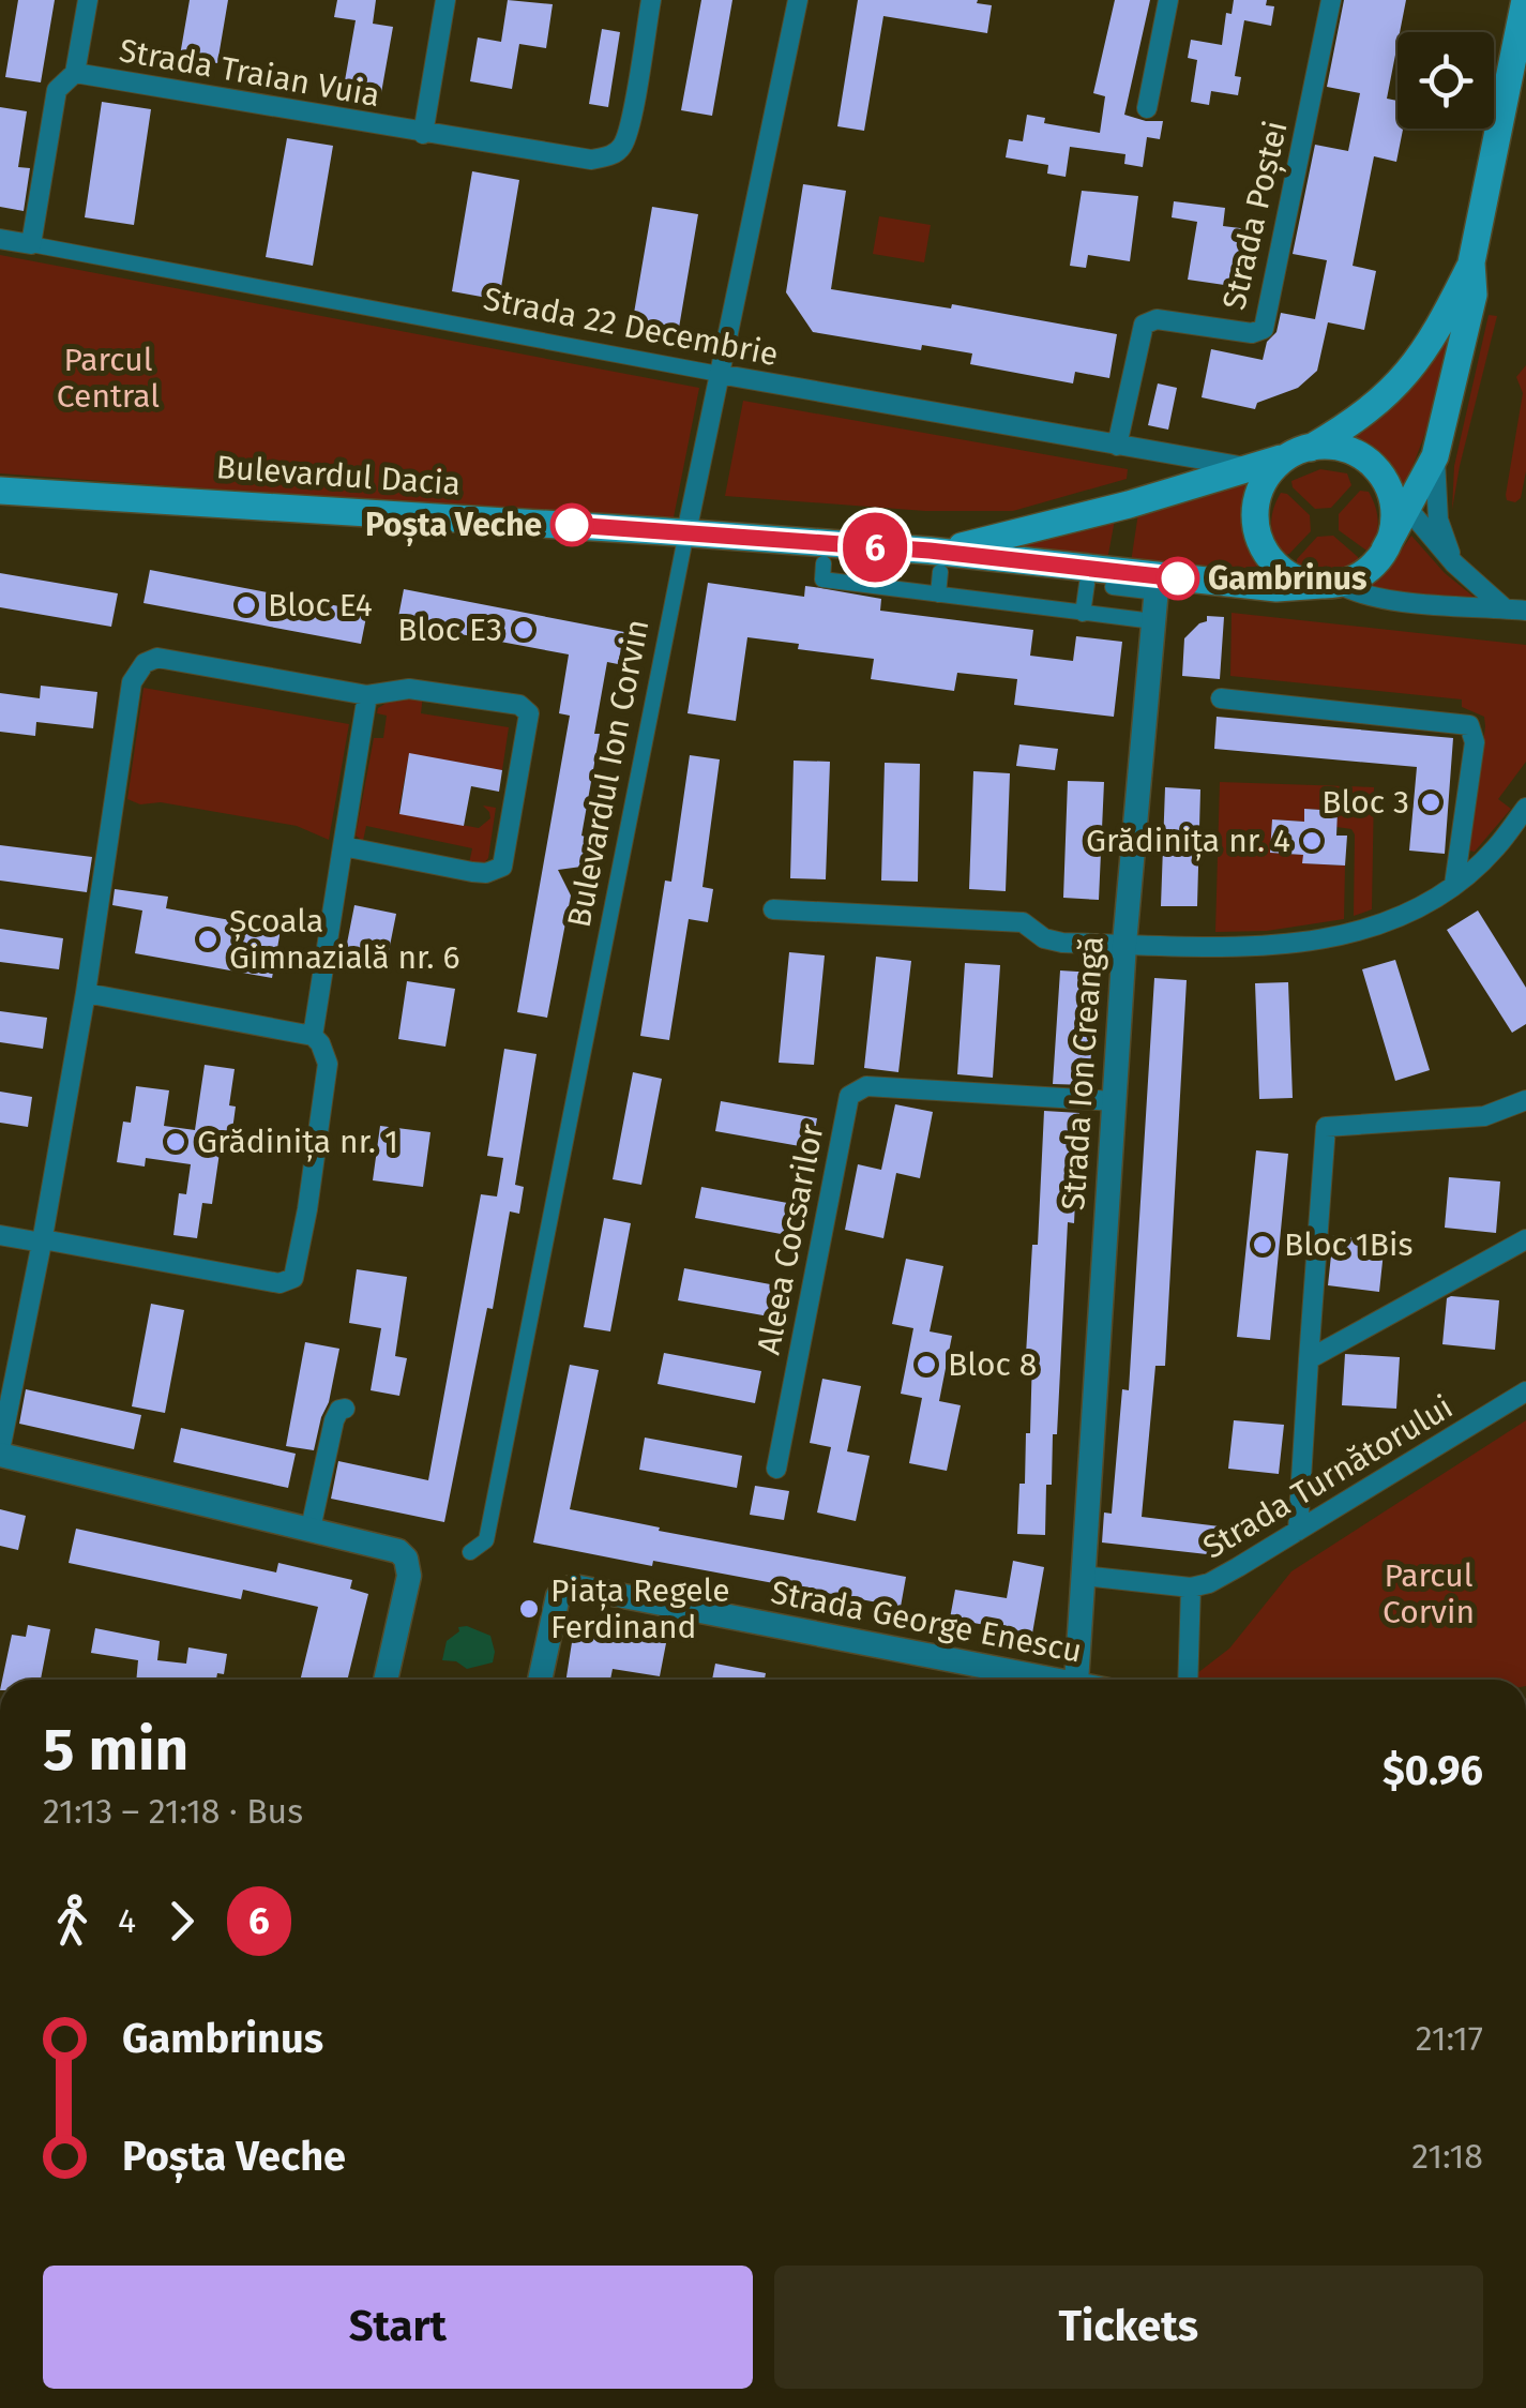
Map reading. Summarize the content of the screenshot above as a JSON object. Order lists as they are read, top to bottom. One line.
{"streets":{"main road":["Bulevardul Dacia"],"street":["Strada Traian Vuia","Strada Poștei","Strada 22 Decembrie","Bulevardul Ion Corvin","Strada Ion Creangă","Aleea Cocsarilor","Strada Turnătorului","Strada George Enescu"]},"crossings":[["Strada Poștei","Strada 22 Decembrie"],["Strada 22 Decembrie","Bulevardul Dacia"],["Strada 22 Decembrie","Bulevardul Ion Corvin"],["Bulevardul Dacia","Bulevardul Ion Corvin"],["Bulevardul Dacia","Strada Ion Creangă"],["Strada Ion Creangă","Aleea Cocsarilor"]],"parks":["Parcul Central","Parcul Corvin"],"places":["Poșta Veche","Gambrinus","Bloc E4","Bloc E3","Bloc 3","Grădinița nr. 4","Școala Gimnazială nr. 6","Grădinița nr. 1","Bloc 1Bis","Bloc 8","Piața Regele Ferdinand"],"lines":["bus line 6"],"page":{"on_map":"6","heading":["5 min","21:13 – 21:18 · Bus","$0.96"],"legs":["4","6"],"list":[{"name":"Gambrinus","value":"21:17"},{"name":"Poșta Veche","value":"21:18"}],"buttons":["Start","Tickets"]}}
